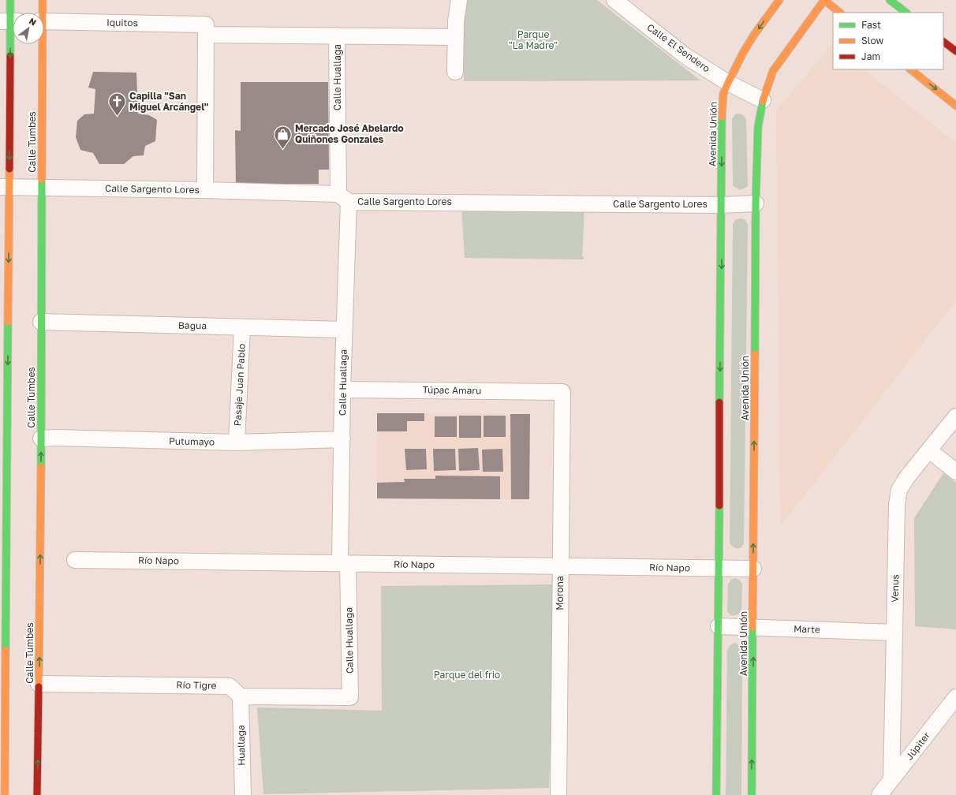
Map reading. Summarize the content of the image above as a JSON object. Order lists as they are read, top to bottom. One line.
{"streets":{"street":["Iquitos","Calle El Sendero","Calle Huallaga","Avenida Unión","Calle Tumbes","Calle Sargento Lores","Bagua","Pasaje Juan Pablo","Túpac Amaru","Putumayo","Río Napo","Venus","Morona","Marte","Río Tigre","Huallaga","Júpiter"]},"crossings":[["Iquitos","Calle Huallaga"],["Calle El Sendero","Avenida Unión"],["Calle Huallaga","Calle Sargento Lores"],["Calle Huallaga","Bagua"],["Calle Huallaga","Túpac Amaru"],["Calle Huallaga","Putumayo"],["Calle Huallaga","Río Napo"],["Calle Huallaga","Río Tigre"],["Calle Huallaga","Huallaga"],["Avenida Unión","Calle Sargento Lores"],["Avenida Unión","Río Napo"],["Avenida Unión","Marte"],["Calle Tumbes","Calle Sargento Lores"],["Calle Tumbes","Bagua"],["Calle Tumbes","Putumayo"],["Calle Tumbes","Río Tigre"],["Bagua","Pasaje Juan Pablo"],["Pasaje Juan Pablo","Putumayo"],["Túpac Amaru","Morona"],["Río Napo","Morona"],["Venus","Marte"],["Venus","Júpiter"],["Río Tigre","Huallaga"]],"parks":["Parque \"La Madre\"","Parque del frio"],"places":{"church":["Capilla \"San Miguel Arcángel\""],"shop":["Mercado José Abelardo Quiñones Gonzales"]},"legend":["Fast","Slow","Jam"],"north":"top right"}
